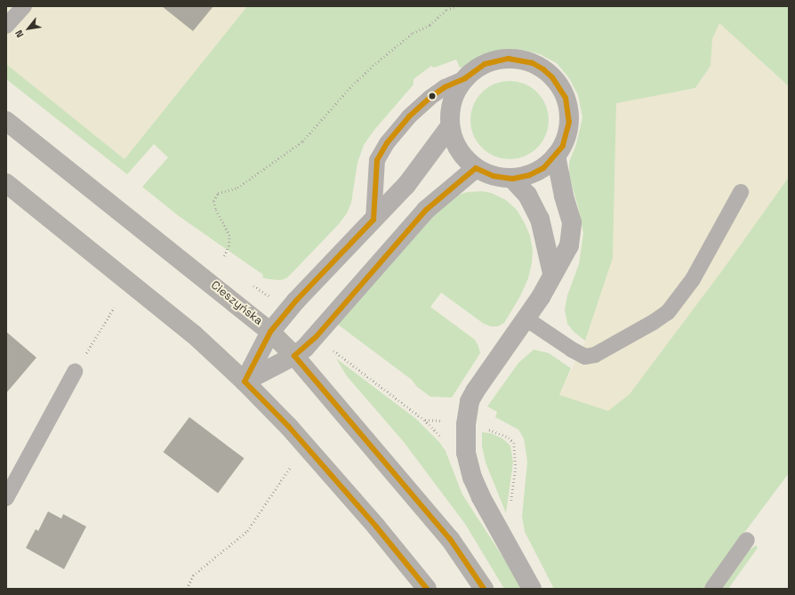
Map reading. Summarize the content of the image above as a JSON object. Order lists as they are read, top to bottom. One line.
{"streets":{"main road":["Cieszyńska"]},"north":"bottom left"}
